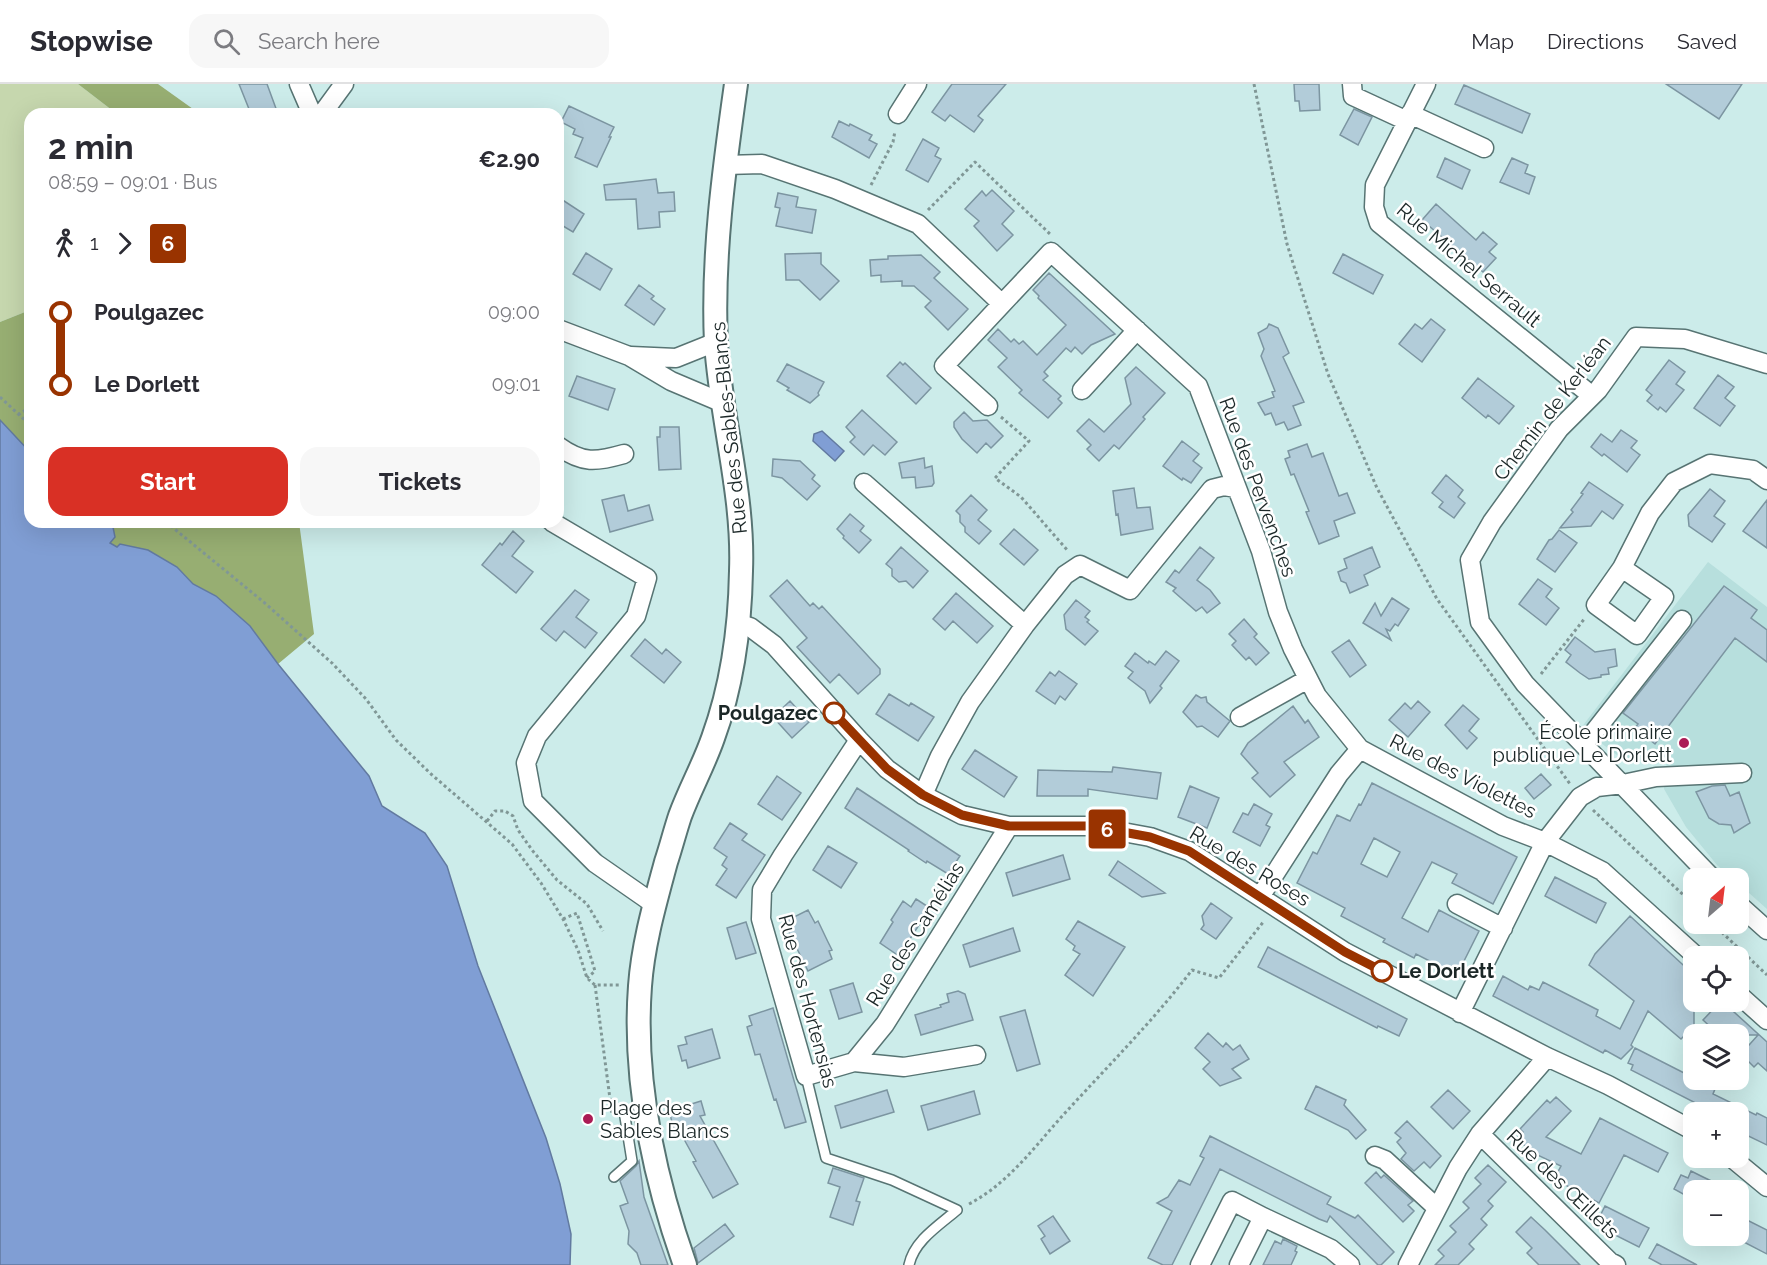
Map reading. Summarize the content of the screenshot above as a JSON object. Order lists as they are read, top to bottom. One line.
{"streets":{"street":["Rue Michel Serrault","Chemin de Kerléan","Rue des Sables-Blancs","Rue des Pervenches","Rue des Violettes","Rue des Roses","Rue des Camélias","Rue des Hortensias","Rue des Œillets"]},"crossings":[["Rue Michel Serrault","Chemin de Kerléan"],["Rue des Sables-Blancs","Rue des Roses"],["Rue des Pervenches","Rue des Violettes"],["Rue des Violettes","Rue des Roses"],["Rue des Roses","Rue des Camélias"],["Rue des Roses","Rue des Hortensias"]],"places":["Poulgazec","École primaire publique Le Dorlett","Le Dorlett","Plage des Sables Blancs"],"lines":["bus line 6"],"north":"top right","page":{"header":"Stopwise","search":"Search here","nav":["Map","Directions","Saved"],"on_map":"6","heading":["2 min","08:59 – 09:01 · Bus","€2.90"],"legs":["1","6"],"list":[{"name":"Poulgazec","value":"09:00"},{"name":"Le Dorlett","value":"09:01"}],"buttons":["Start","Tickets"],"map_buttons":["+","−"]}}
